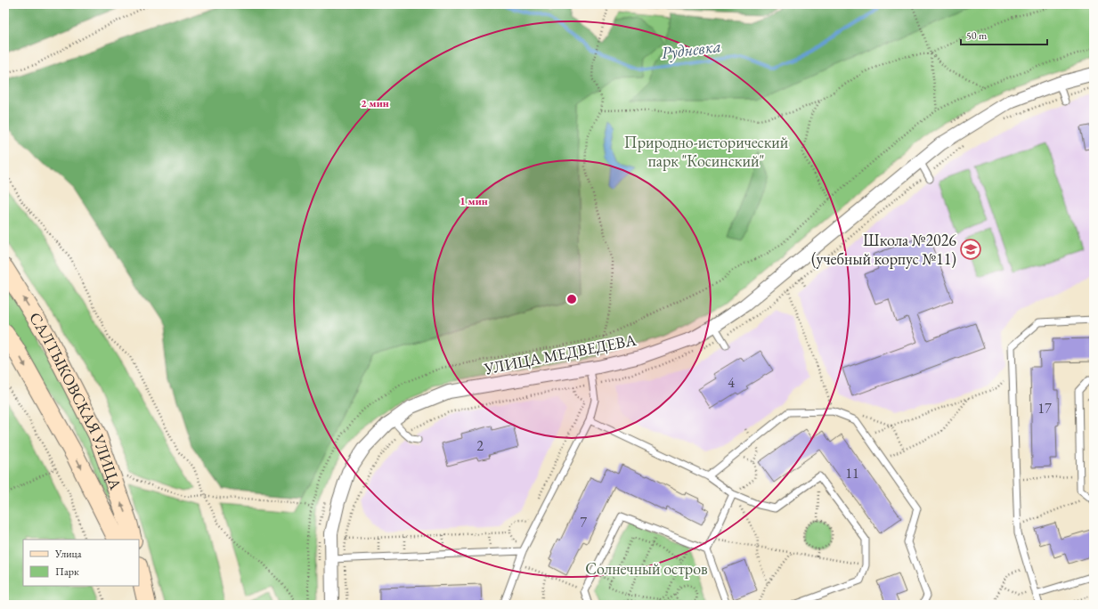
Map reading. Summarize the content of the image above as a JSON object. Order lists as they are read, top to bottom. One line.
{"streets":{"main road":["САЛТЫКОВСКАЯ УЛИЦА"],"street":["УЛИЦА МЕДВЕДЕВА"]},"water":["Рудневка"],"parks":["Природно-исторический парк \"Косинский\"","Солнечный остров"],"places":{"school or university":["Школа №2026 (учебный корпус №11)"]},"house_numbers":["4","17","2","11","7"],"legend":["Улица","Парк"],"scale_bar":"50 m","rings":["2 мин","1 мин"]}
